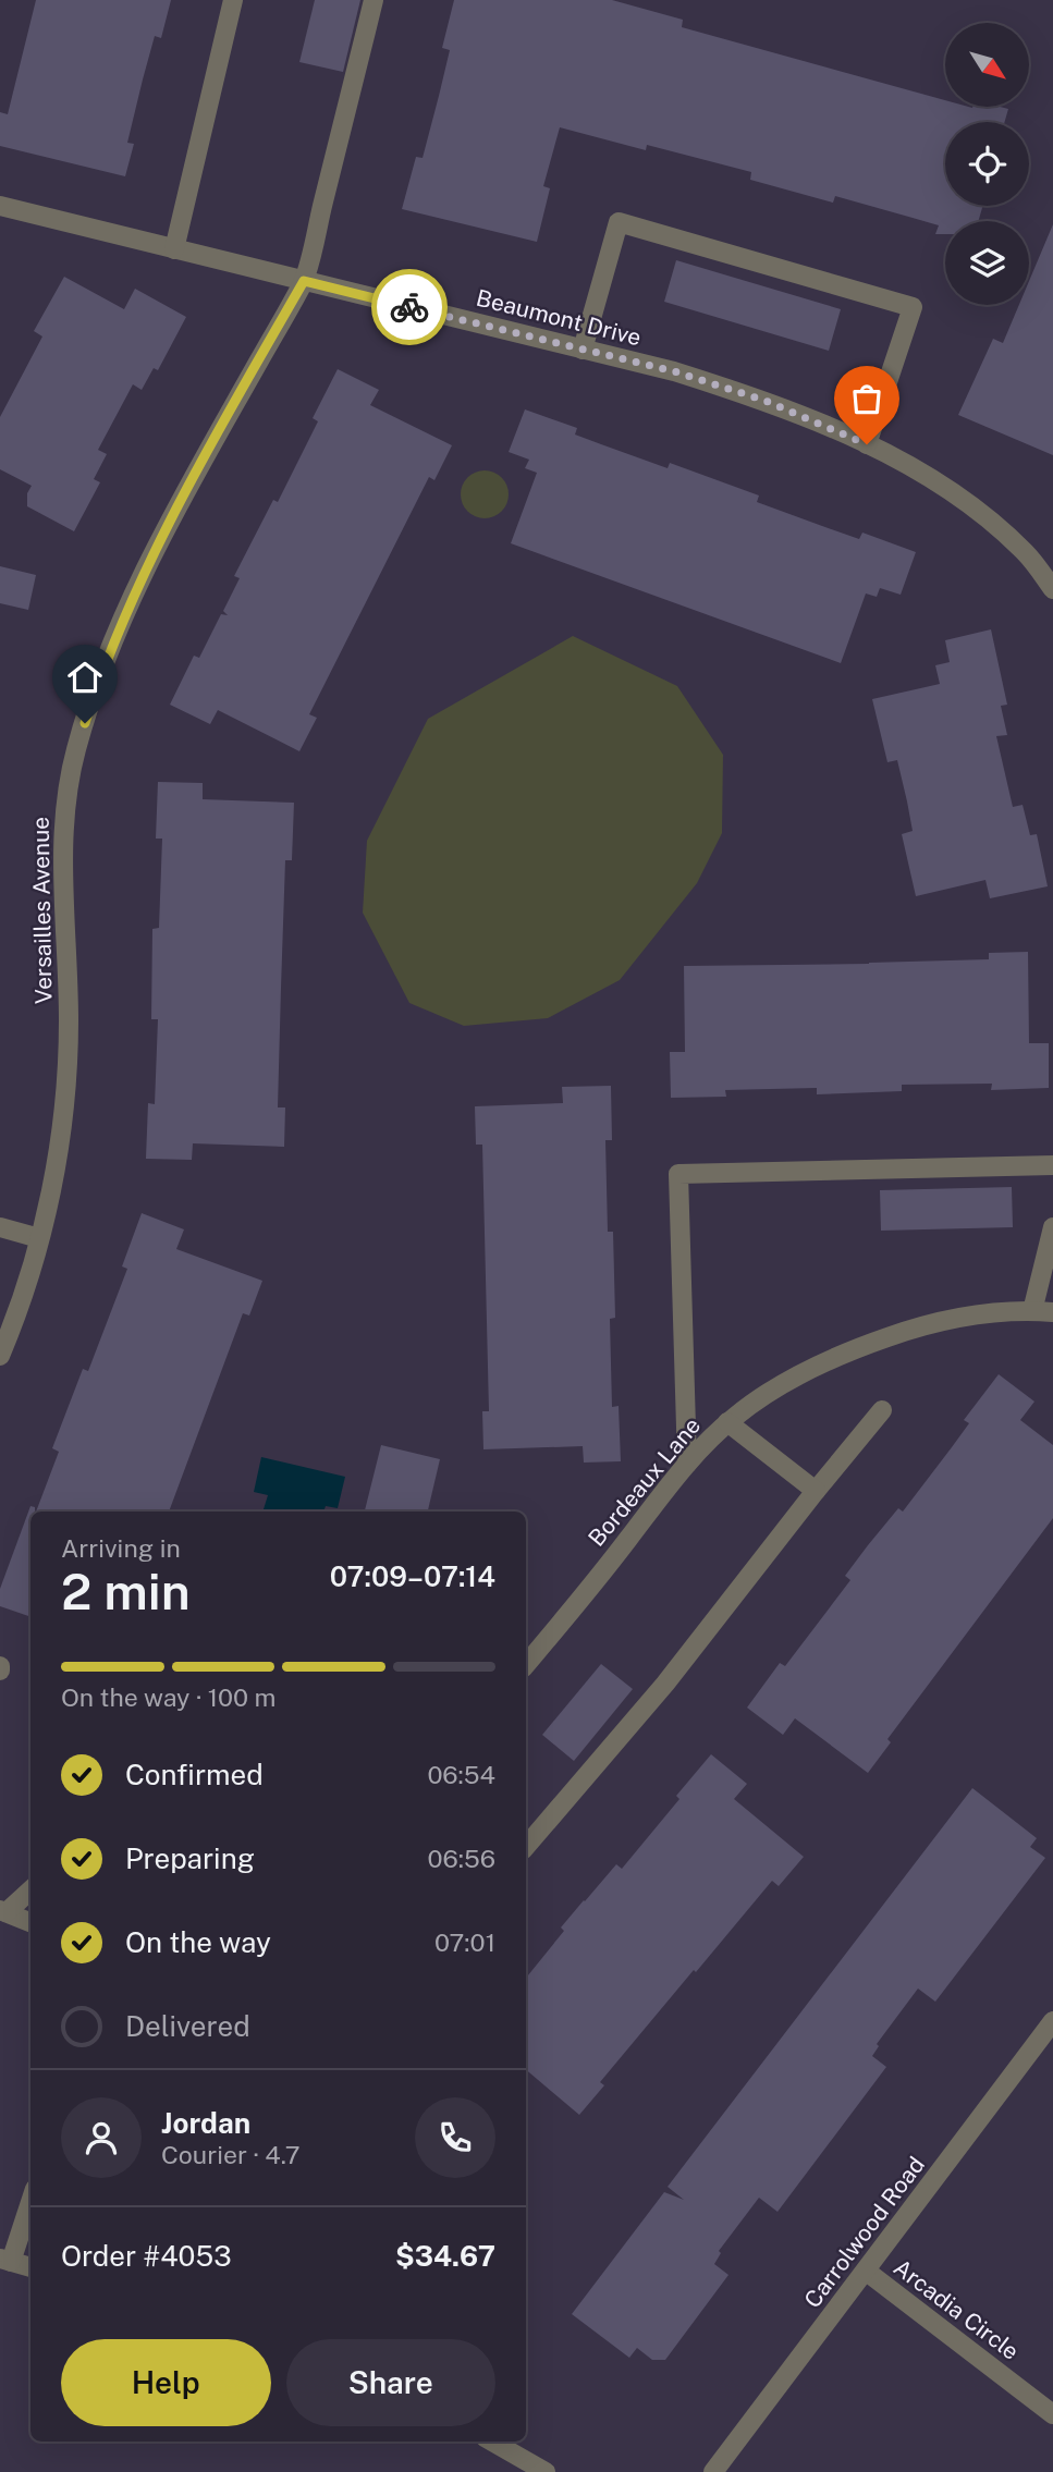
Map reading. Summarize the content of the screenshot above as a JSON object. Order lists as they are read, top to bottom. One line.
{"streets":{"street":["Beaumont Drive","Versailles Avenue","Bordeaux Lane","Carrolwood Road","Arcadia Circle"]},"crossings":[["Beaumont Drive","Versailles Avenue"],["Carrolwood Road","Arcadia Circle"]],"north":"bottom right","page":{"heading":["2 min","Arriving in","07:09–07:14"],"panel":["Jordan","Courier · 4.7","Order #4053","$34.67"],"bar":"On the way · 100 m","list":[["Confirmed","06:54"],["Preparing","06:56"],["On the way","07:01"],"Delivered"],"buttons":["Help","Share"]}}
